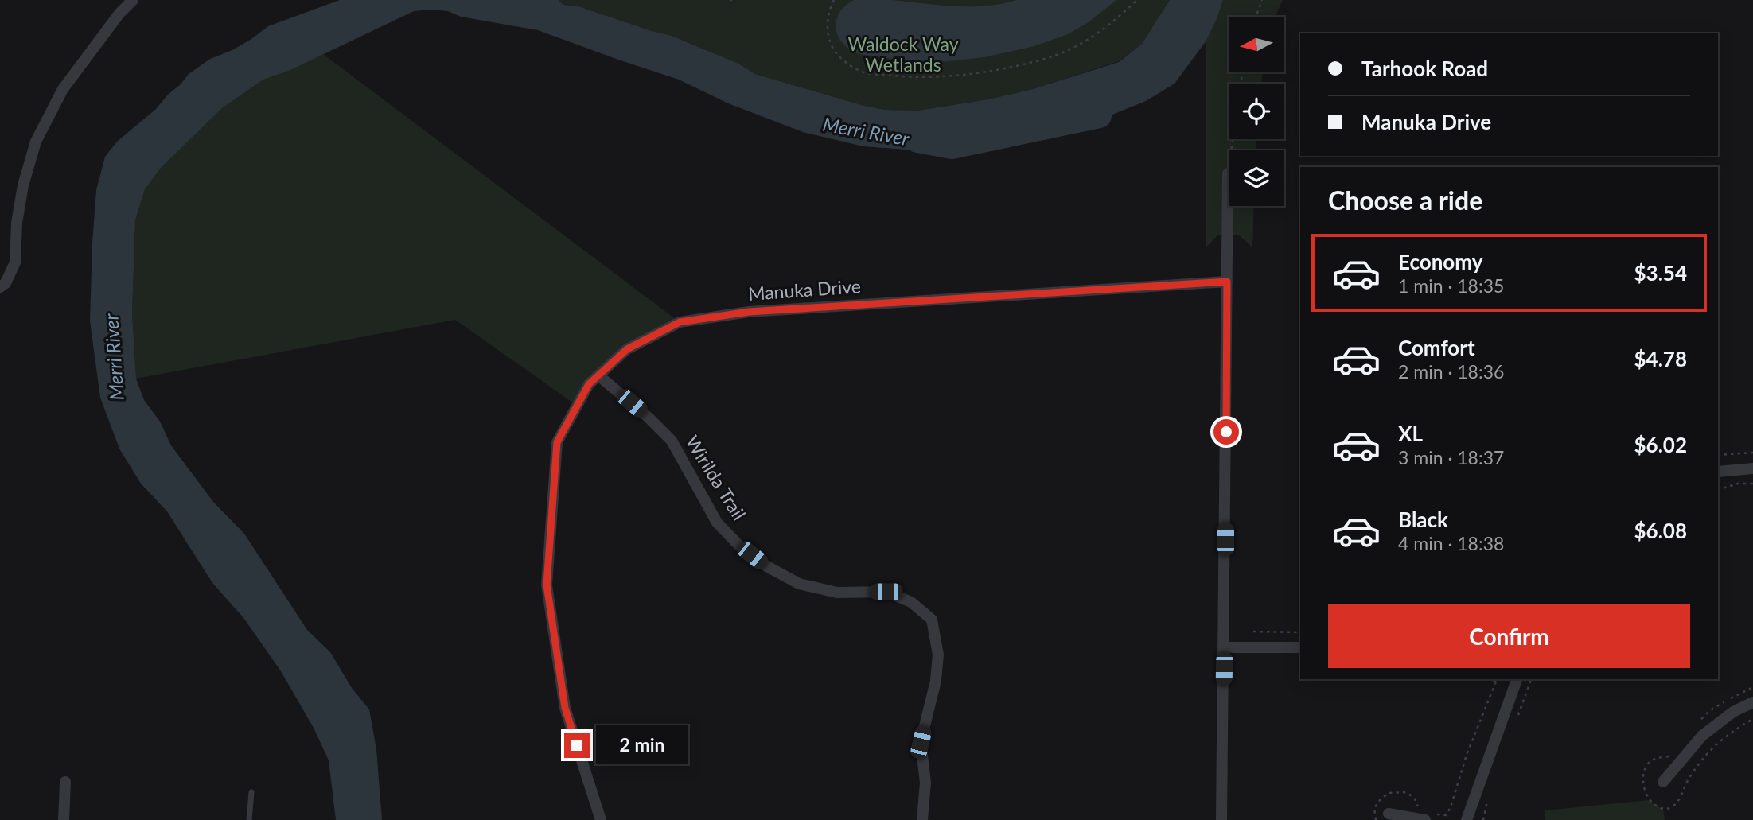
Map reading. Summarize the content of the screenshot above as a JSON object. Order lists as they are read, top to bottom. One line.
{"streets":{"street":["Manuka Drive","Wirilda Trail"]},"crossings":[["Manuka Drive","Wirilda Trail"]],"water":["Merri River"],"parks":["Waldock Way Wetlands"],"north":"left","page":{"banner":["Tarhook Road","Manuka Drive"],"heading":"Choose a ride","list":[{"name":"Economy","note":"1 min · 18:35","value":"$3.54"},{"name":"Comfort","note":"2 min · 18:36","value":"$4.78"},{"name":"XL","note":"3 min · 18:37","value":"$6.02"},{"name":"Black","note":"4 min · 18:38","value":"$6.08"}],"buttons":"Confirm","bubble":"2 min"}}
